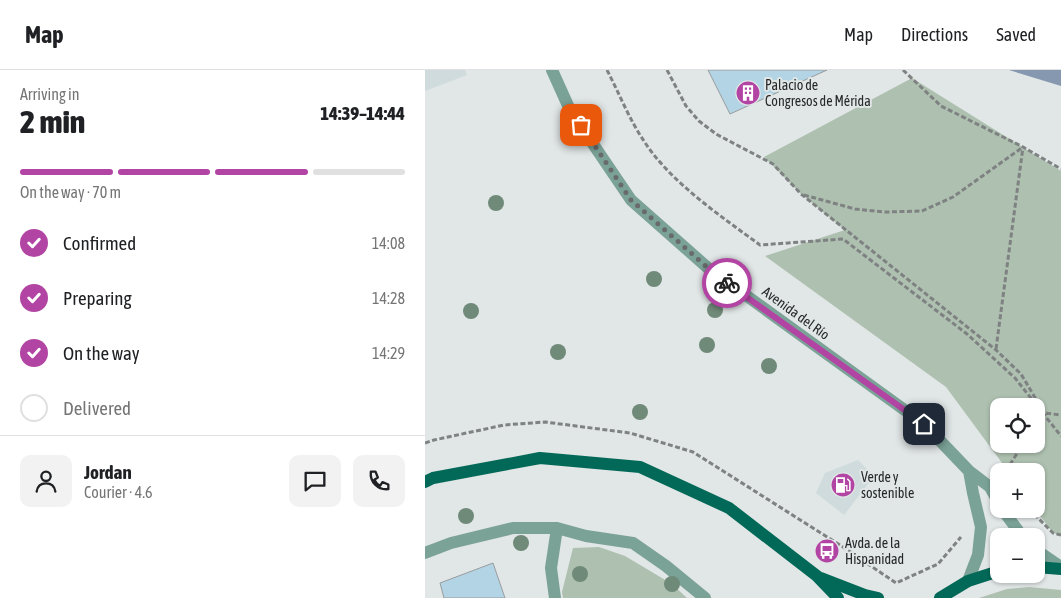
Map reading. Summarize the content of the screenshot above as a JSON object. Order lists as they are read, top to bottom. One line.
{"streets":{"street":["Avenida del Río"]},"places":{"building":["Palacio de Congresos de Mérida"],"fuel station":["Verde y sostenible"],"bus stop":["Avda. de la Hispanidad"]},"page":{"header":"Map","nav":["Map","Directions","Saved"],"heading":["2 min","Arriving in","14:39–14:44"],"panel":["Jordan","Courier · 4.6"],"bar":"On the way · 70 m","list":[["Confirmed","14:08"],["Preparing","14:28"],["On the way","14:29"],"Delivered"],"map_buttons":["+","−"]}}
